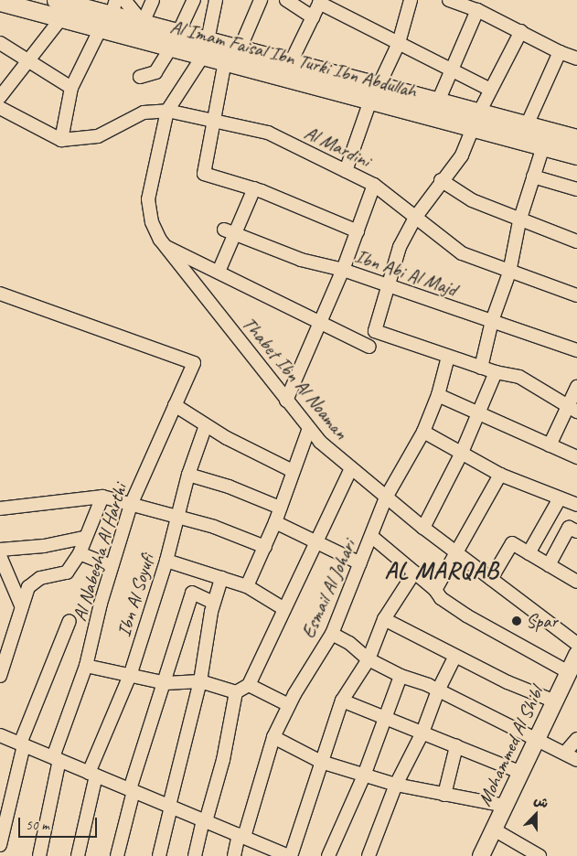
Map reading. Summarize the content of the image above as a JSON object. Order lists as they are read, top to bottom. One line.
{"streets":{"main road":["Al Imam Faisal Ibn Turki Ibn Abdullah"],"street":["Al Mardini","Ibn Abi Al Majd","Thabet Ibn Al Noaman","Al Nabegha Al Harthi","Esmail Al Johari","Ibn Al Soyufi","Mohammed Al Shibl"]},"crossings":[["Al Imam Faisal Ibn Turki Ibn Abdullah","Thabet Ibn Al Noaman"],["Al Mardini","Thabet Ibn Al Noaman"],["Thabet Ibn Al Noaman","Esmail Al Johari"]],"districts":["AL MARQAB"],"places":["Spar"],"scale_bar":"50 m","north":"top"}
